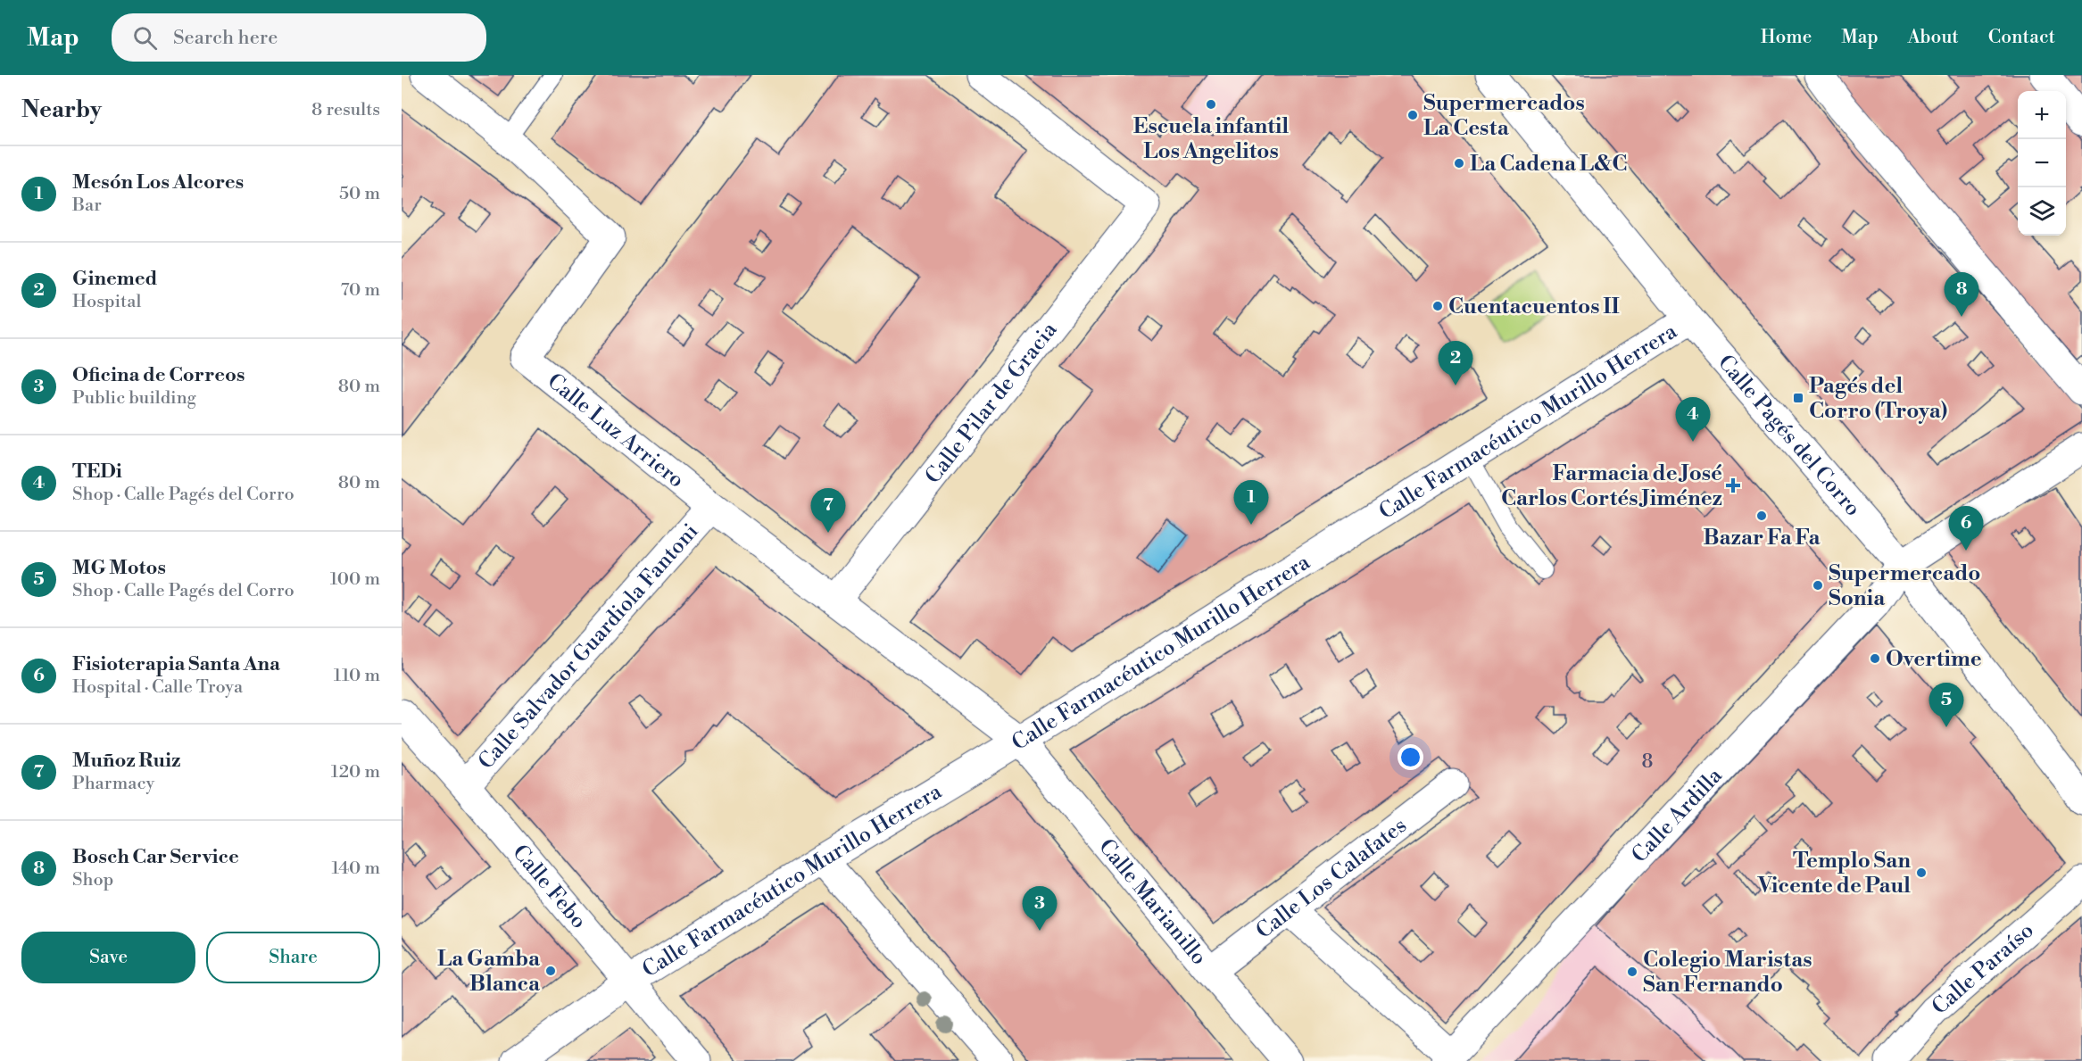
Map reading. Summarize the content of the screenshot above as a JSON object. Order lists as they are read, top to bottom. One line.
{"streets":{"street":["Calle Pilar de Gracia","Calle Farmacéutico Murillo Herrera","Calle Luz Arriero","Calle Pagés del Corro","Calle Salvador Guardiola Fantoni","Calle Ardilla","Calle Los Calafates","Calle Febo","Calle Marianillo","Calle Paraíso"]},"crossings":[["Calle Pilar de Gracia","Calle Luz Arriero"],["Calle Farmacéutico Murillo Herrera","Calle Luz Arriero"],["Calle Farmacéutico Murillo Herrera","Calle Pagés del Corro"],["Calle Farmacéutico Murillo Herrera","Calle Febo"],["Calle Farmacéutico Murillo Herrera","Calle Marianillo"],["Calle Luz Arriero","Calle Salvador Guardiola Fantoni"],["Calle Luz Arriero","Calle Marianillo"],["Calle Pagés del Corro","Calle Ardilla"],["Calle Salvador Guardiola Fantoni","Calle Febo"],["Calle Los Calafates","Calle Marianillo"]],"places":{"other":["Escuela infantil Los Angelitos","Supermercados La Cesta","La Cadena L&C","Cuentacuentos II","Bazar Fa Fa","Supermercado Sonia","Overtime","Templo San Vicente de Paul","La Gamba Blanca","Colegio Maristas San Fernando"],"transit":["Pagés del Corro (Troya)"],"health":["Farmacia de José Carlos Cortés Jiménez"]},"house_numbers":["8"],"page":{"header":"Map","search":"Search here","nav":["Home","Map","About","Contact"],"heading":["Nearby","8 results"],"map_buttons":["+","−"],"list":[{"mark":"1","name":"Mesón Los Alcores","note":"Bar","value":"50 m"},{"mark":"2","name":"Ginemed","note":"Hospital","value":"70 m"},{"mark":"3","name":"Oficina de Correos","note":"Public building","value":"80 m"},{"mark":"4","name":"TEDi","note":"Shop · Calle Pagés del Corro","value":"80 m"},{"mark":"5","name":"MG Motos","note":"Shop · Calle Pagés del Corro","value":"100 m"},{"mark":"6","name":"Fisioterapia Santa Ana","note":"Hospital · Calle Troya","value":"110 m"},{"mark":"7","name":"Muñoz Ruiz","note":"Pharmacy","value":"120 m"},{"mark":"8","name":"Bosch Car Service","note":"Shop","value":"140 m"}],"pins":["8","2","4","1","7","6","5","3"],"buttons":["Save","Share"]}}
